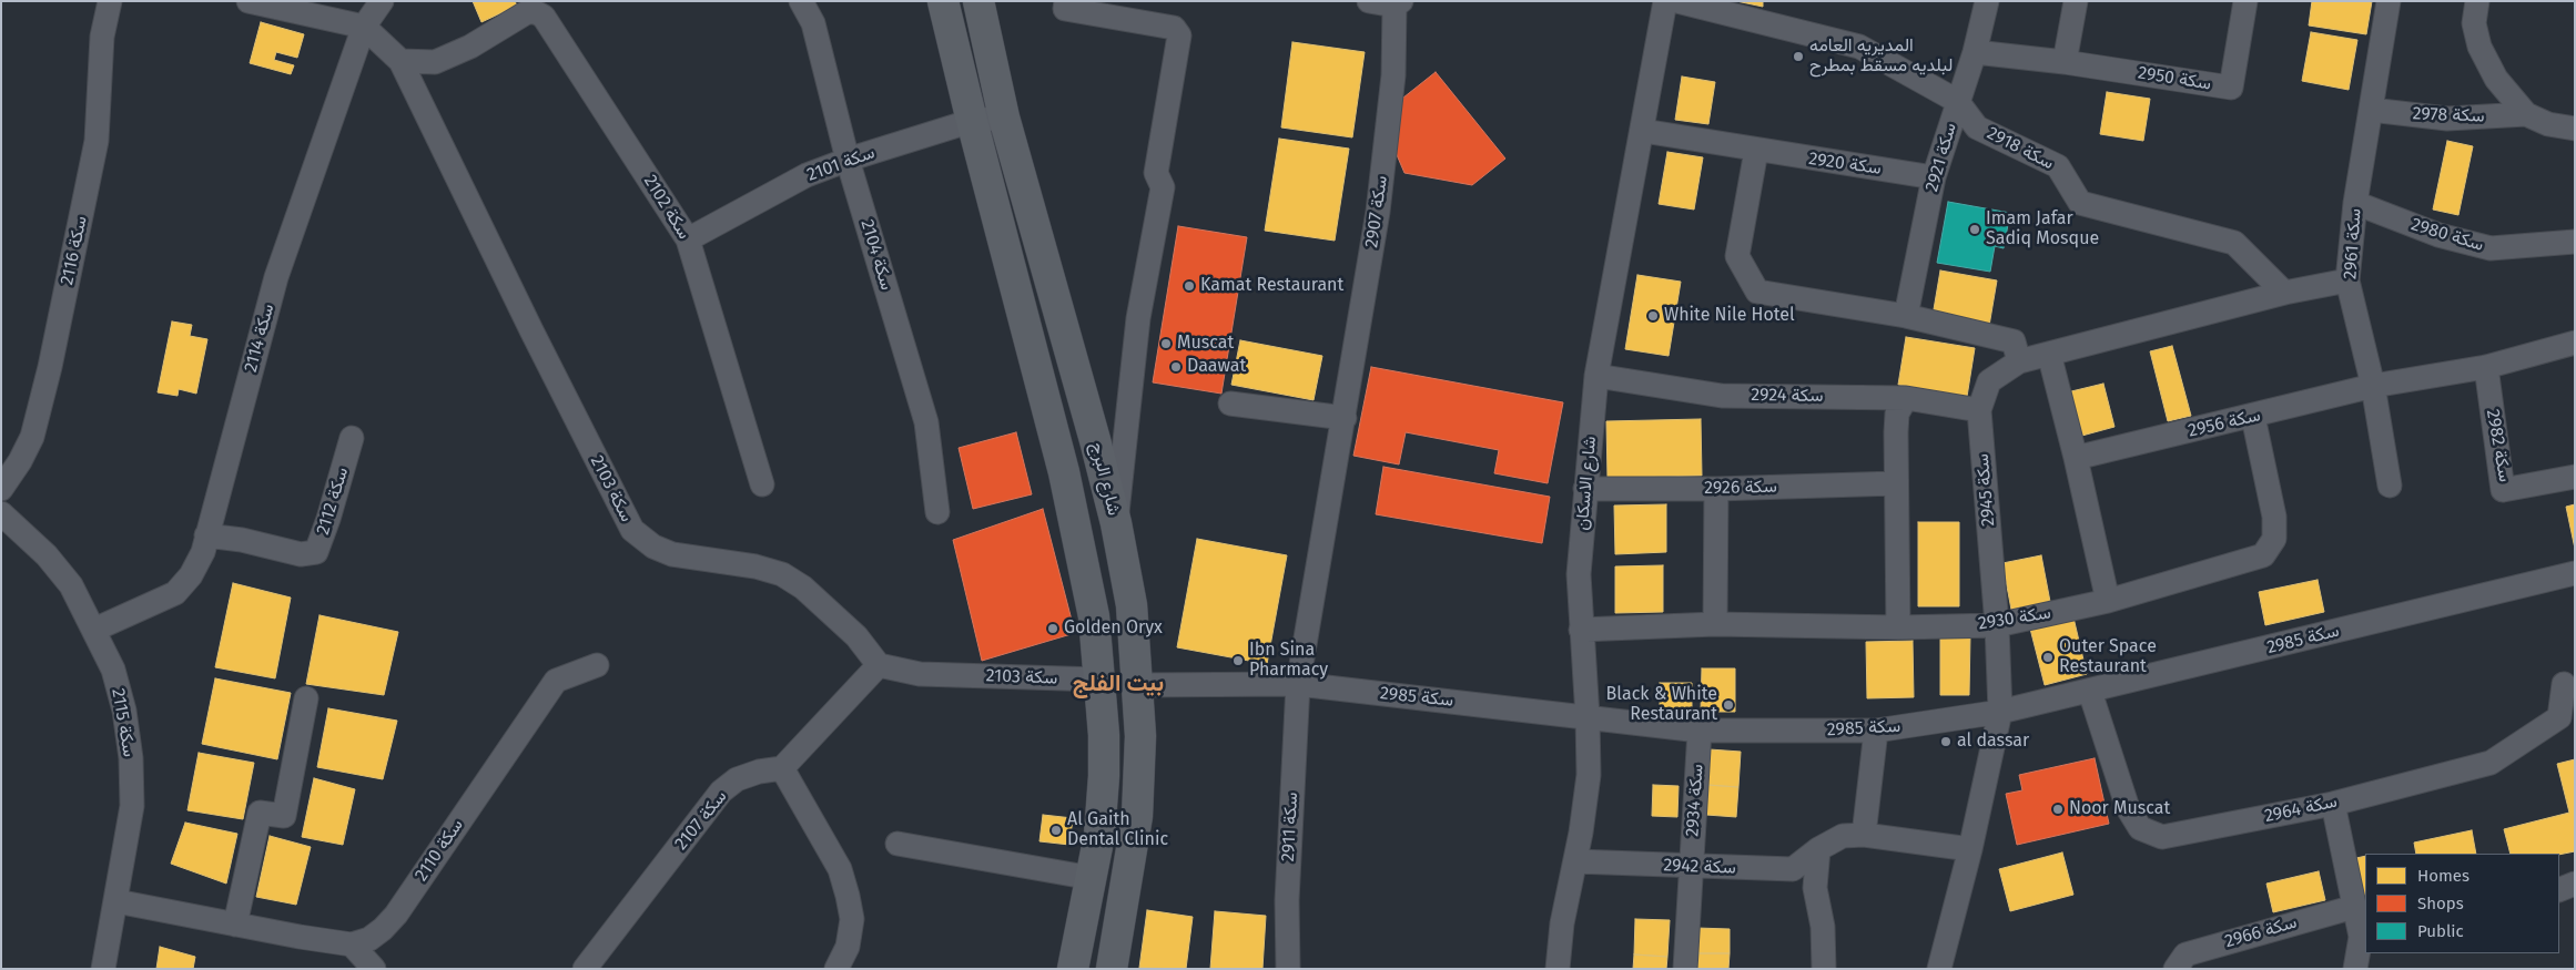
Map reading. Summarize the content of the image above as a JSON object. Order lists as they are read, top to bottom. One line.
{"streets":{"main road":["شارع البرج"],"street":["سكة 2950","سكة 2978","سكة 2918","سكة 2921","سكة 2101","سكة 2920","سكة 2102","سكة 2907","سكة 2980","سكة 2961","سكة 2116","سكة 2104","سكة 2114","سكة 2924","سكة 2956","سكة 2982","شارع الاسكان","سكة 2926","سكة 2103","سكة 2945","سكة 2112","سكة 2930","سكة 2985","سكة 2115","سكة 2934","سكة 2964","سكة 2107","سكة 2911","سكة 2110","سكة 2942","سكة 2966"]},"crossings":[["سكة 2950","سكة 2921"],["سكة 2978","سكة 2961"],["سكة 2918","سكة 2921"],["سكة 2918","سكة 2945"],["سكة 2921","سكة 2920"],["سكة 2101","سكة 2102"],["سكة 2101","سكة 2104"],["سكة 2101","شارع البرج"],["سكة 2920","شارع الاسكان"],["سكة 2102","سكة 2103"],["سكة 2907","سكة 2985"],["سكة 2907","سكة 2911"],["سكة 2980","سكة 2961"],["سكة 2961","سكة 2956"],["سكة 2961","سكة 2945"],["سكة 2114","سكة 2103"],["سكة 2114","سكة 2112"],["سكة 2114","سكة 2115"],["سكة 2924","شارع الاسكان"],["سكة 2924","سكة 2945"],["سكة 2956","سكة 2930"],["شارع البرج","سكة 2985"],["شارع الاسكان","سكة 2926"],["شارع الاسكان","سكة 2930"],["شارع الاسكان","سكة 2985"],["شارع الاسكان","سكة 2942"],["سكة 2945","سكة 2930"],["سكة 2945","سكة 2985"],["سكة 2945","سكة 2942"],["سكة 2985","سكة 2934"],["سكة 2985","سكة 2964"],["سكة 2985","سكة 2911"],["سكة 2934","سكة 2942"]],"districts":["بيت الفلج"],"places":["المديريه العامه لبلديه مسقط بمطرح","Imam Jafar Sadiq Mosque","Kamat Restaurant","White Nile Hotel","Muscat","Daawat","Golden Oryx","Outer Space Restaurant","Ibn Sina Pharmacy","Black & White Restaurant","al dassar","Noor Muscat","Al Gaith Dental Clinic"],"legend":["Homes","Shops","Public"]}
